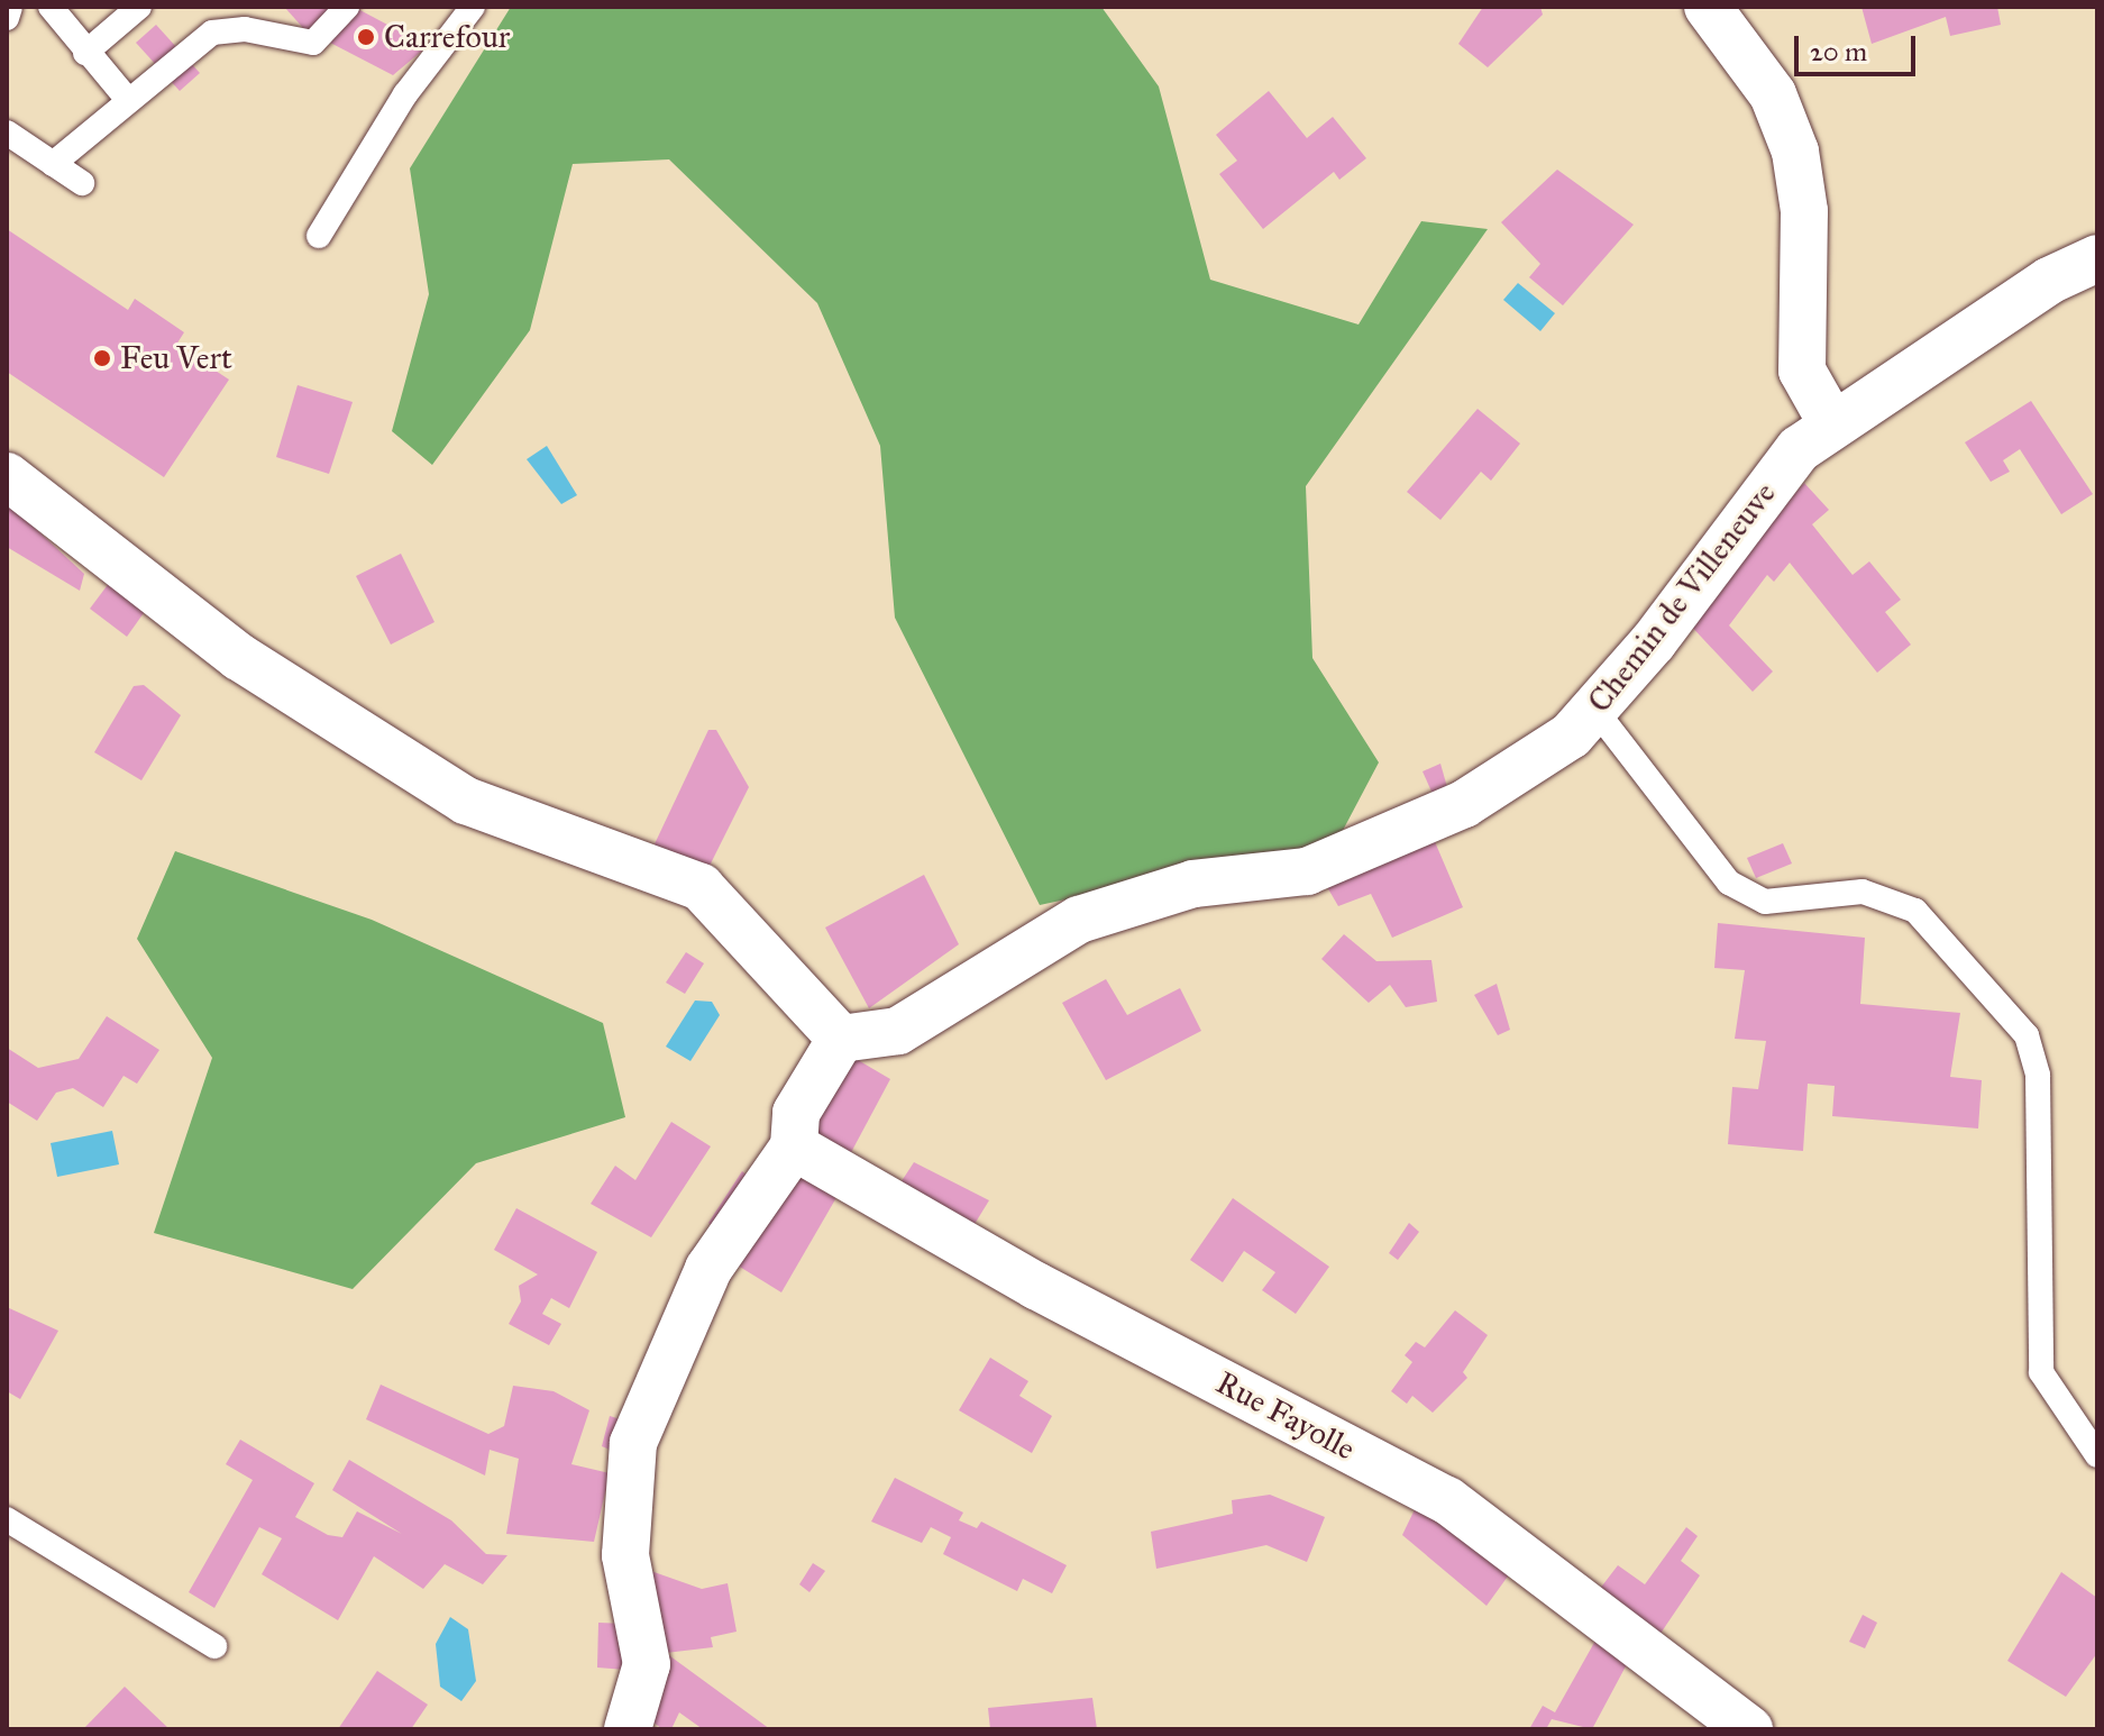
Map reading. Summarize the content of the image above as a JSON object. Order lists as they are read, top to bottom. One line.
{"streets":{"street":["Chemin de Villeneuve","Rue Fayolle"]},"places":["Carrefour","Feu Vert"],"scale_bar":"20 m"}
